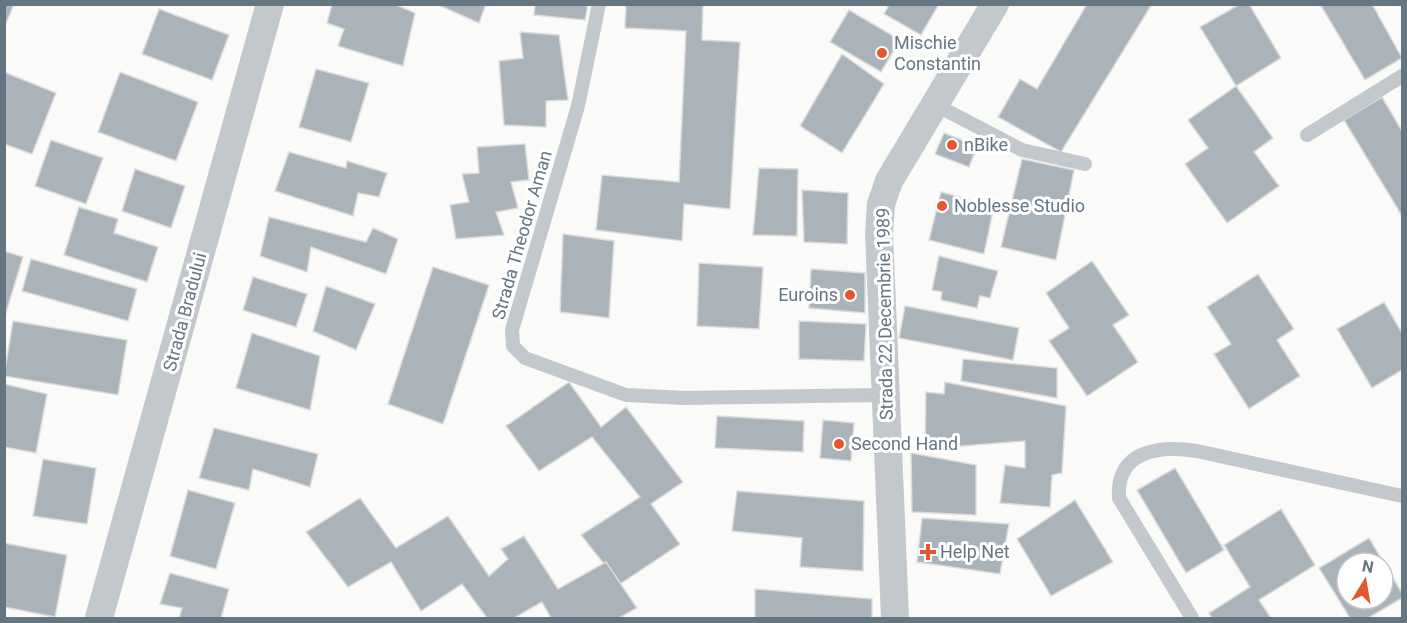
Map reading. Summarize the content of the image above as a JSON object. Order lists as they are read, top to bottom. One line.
{"streets":{"street":["Strada Bradului","Strada 22 Decembrie 1989"],"lane":["Strada Theodor Aman"]},"crossings":[["Strada Theodor Aman","Strada 22 Decembrie 1989"]],"places":{"other":["Mischie Constantin","nBike","Noblesse Studio","Euroins","Second Hand"],"health":["Help Net"]},"north":"top"}
